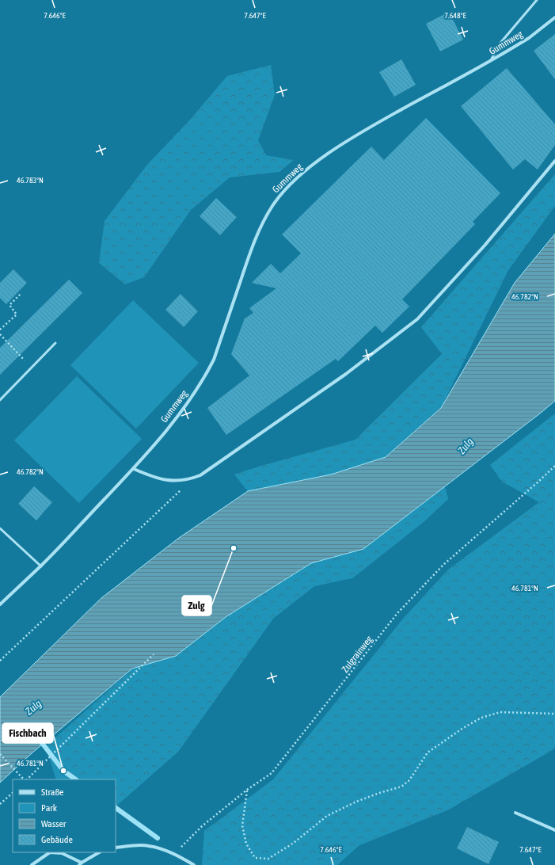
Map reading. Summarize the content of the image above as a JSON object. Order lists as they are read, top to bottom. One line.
{"streets":{"street":["Gummweg"],"path":["Zulgrainweg"]},"water":["Zulg"],"places":["Zulg","Fischbach"],"legend":["Straße","Park","Wasser","Gebäude"],"coordinates":["7.646°E","7.647°E","7.648°E","46.783°N","46.782°N","46.781°N"]}
